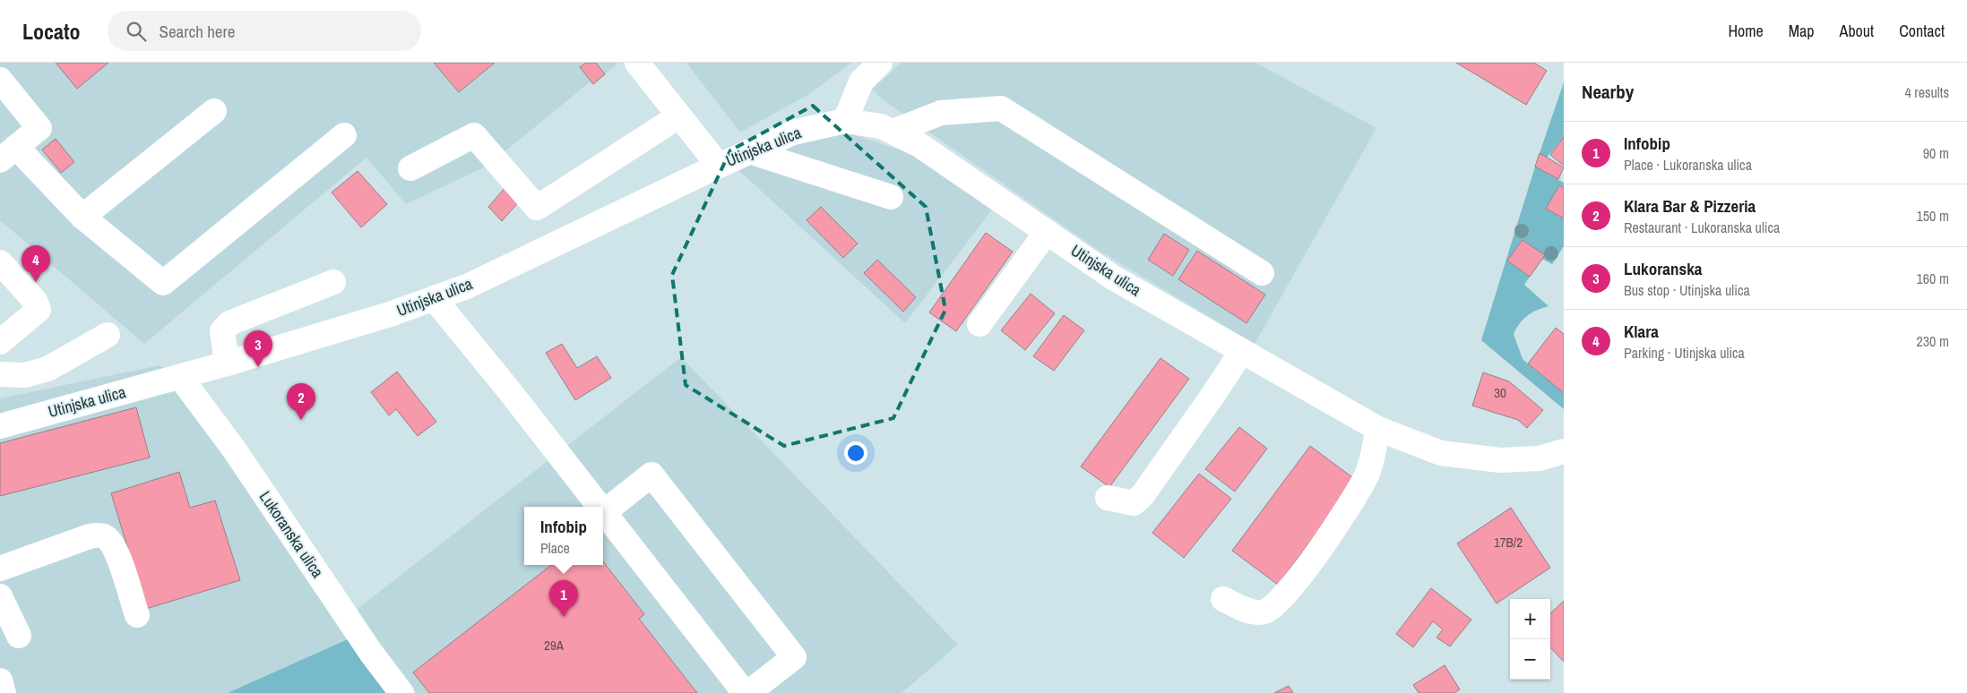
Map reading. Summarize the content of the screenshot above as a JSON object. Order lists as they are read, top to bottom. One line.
{"streets":{"street":["Utinjska ulica","Lukoranska ulica"]},"crossings":[["Utinjska ulica","Lukoranska ulica"]],"house_numbers":["30","17B/2","29A"],"page":{"header":"Locato","search":"Search here","nav":["Home","Map","About","Contact"],"heading":["Nearby","4 results"],"list":[{"mark":"1","name":"Infobip","note":"Place · Lukoranska ulica","value":"90 m"},{"mark":"2","name":"Klara Bar & Pizzeria","note":"Restaurant · Lukoranska ulica","value":"150 m"},{"mark":"3","name":"Lukoranska","note":"Bus stop · Utinjska ulica","value":"160 m"},{"mark":"4","name":"Klara","note":"Parking · Utinjska ulica","value":"230 m"}],"pins":["4","3","2","1"],"popup":["Infobip","Place"],"map_buttons":["+","−"]}}
